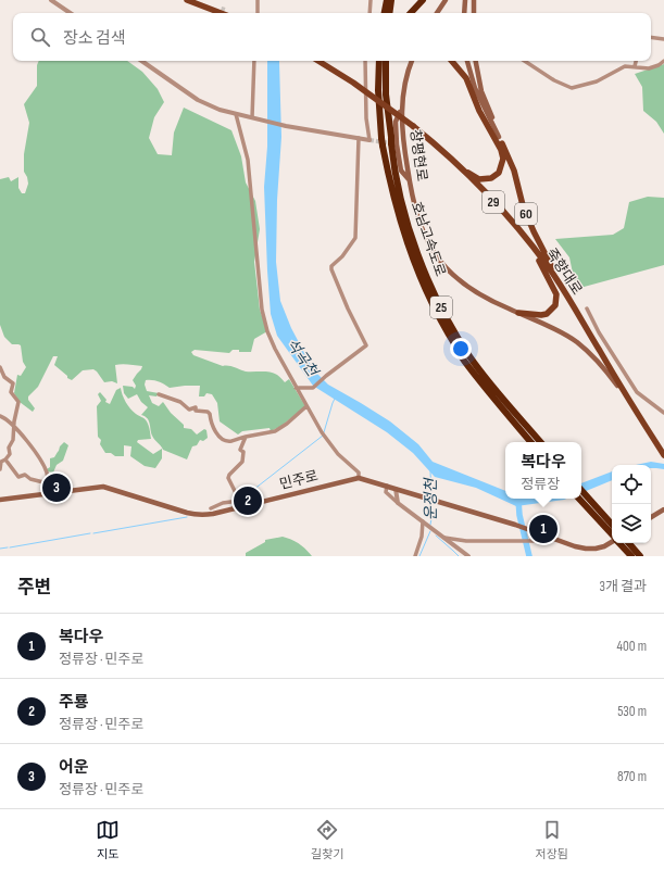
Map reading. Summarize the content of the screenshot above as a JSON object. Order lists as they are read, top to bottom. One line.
{"streets":{"highway":["호남고속도로","25"],"main road":["창평현로","29","60","죽향대로","민주로"]},"crossings":[["창평현로","죽향대로"],["60","죽향대로"]],"water":["석곡천","운정천"],"page":{"search":"장소 검색","popup":["복다우","정류장"],"pins":["3","2","1"],"heading":["주변","3개 결과"],"list":[{"mark":"1","name":"복다우","note":"정류장 · 민주로","value":"400 m"},{"mark":"2","name":"주룡","note":"정류장 · 민주로","value":"530 m"},{"mark":"3","name":"어운","note":"정류장 · 민주로","value":"870 m"}],"nav":["지도","길찾기","저장됨"]}}
